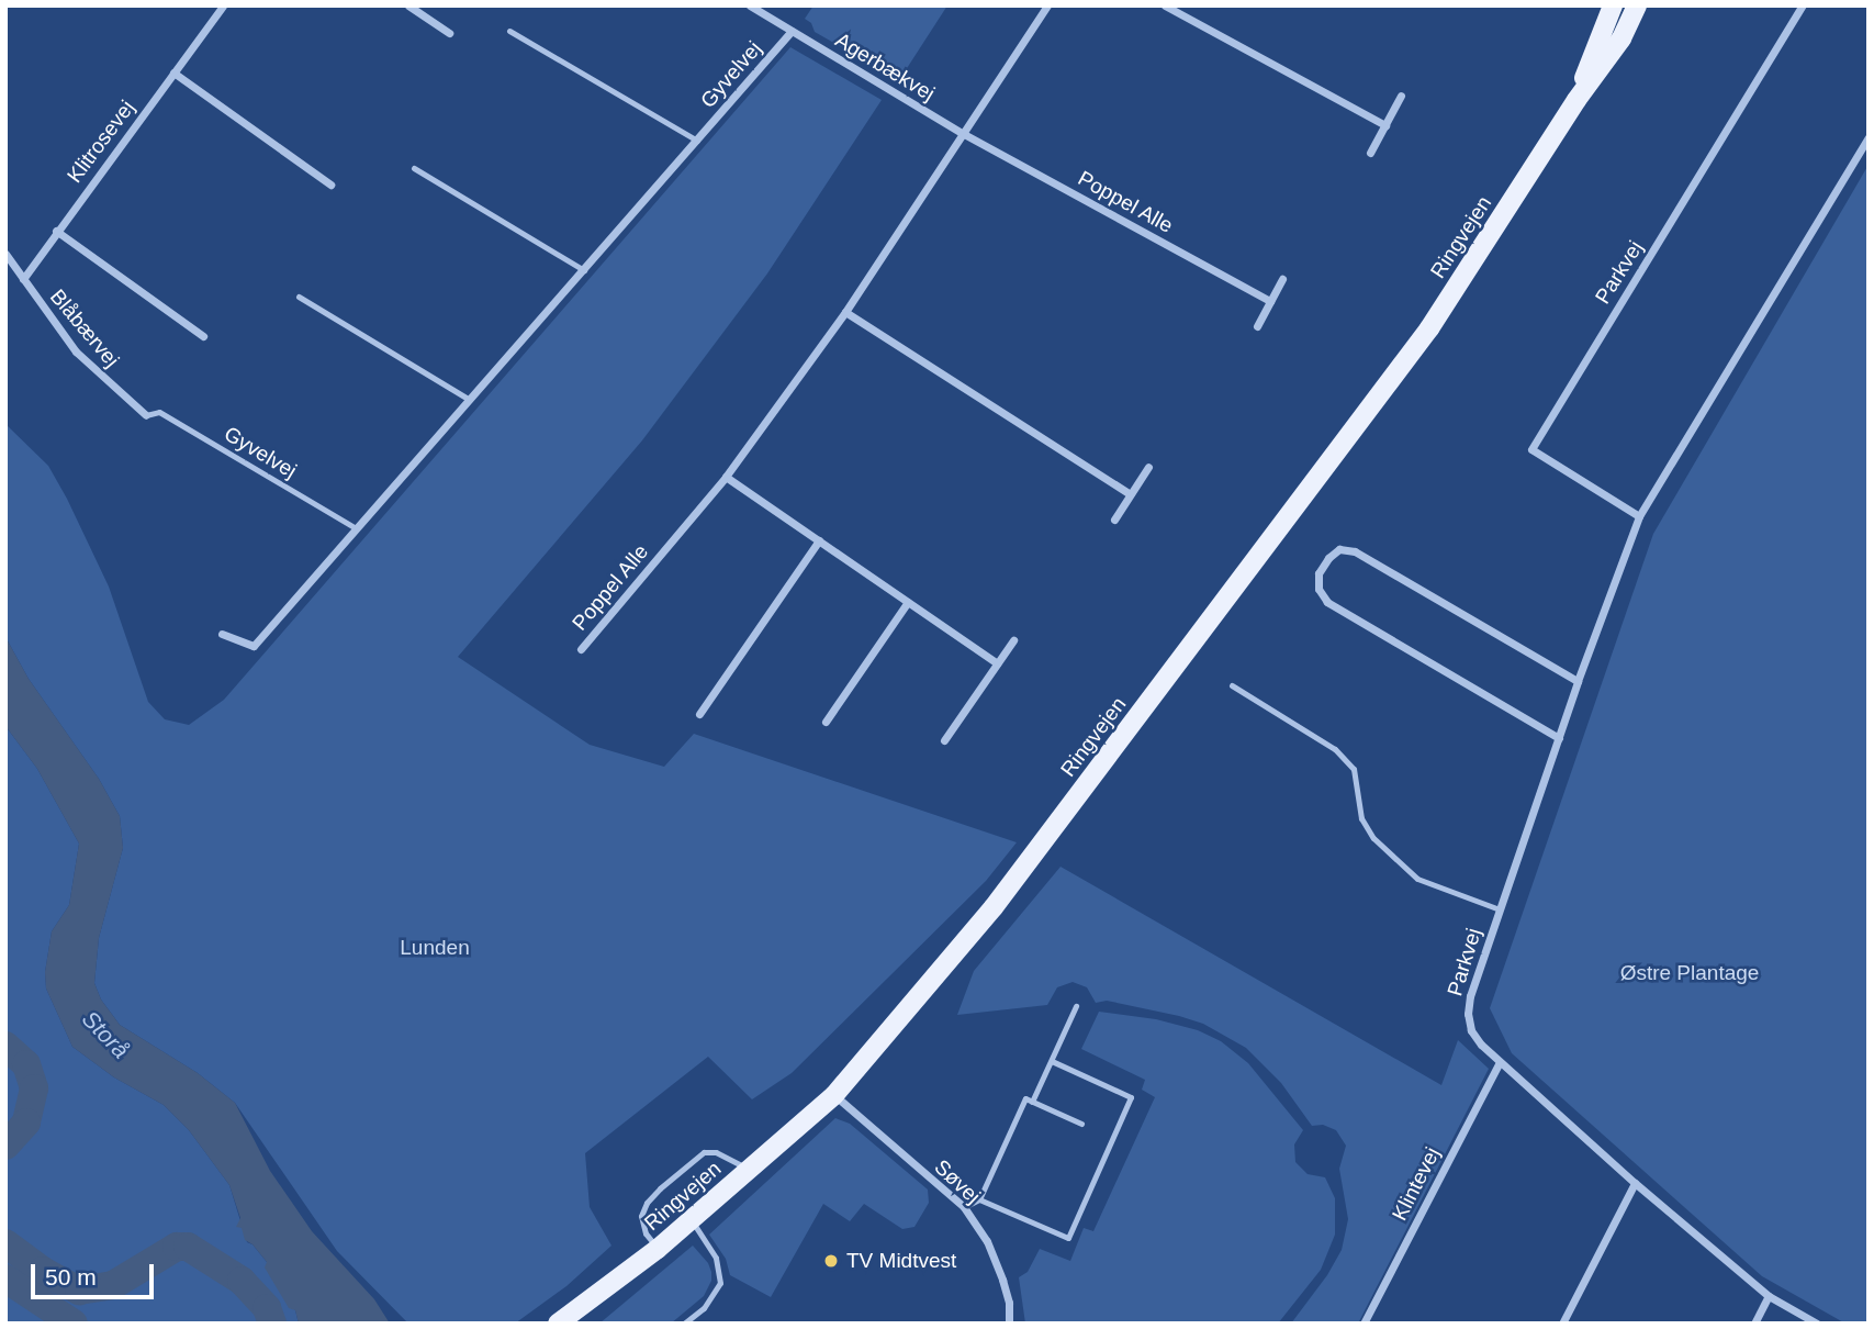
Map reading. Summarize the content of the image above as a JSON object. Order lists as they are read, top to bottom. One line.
{"streets":{"main road":["Ringvejen"],"street":["Agerbækvej","Gyvelvej","Klitrosevej","Poppel Alle","Parkvej","Blåbærvej","Søvej","Klintevej"]},"crossings":[["Agerbækvej","Gyvelvej"],["Agerbækvej","Poppel Alle"],["Gyvelvej","Blåbærvej"],["Klitrosevej","Blåbærvej"],["Ringvejen","Søvej"],["Parkvej","Klintevej"]],"water":["Storå"],"parks":["Lunden","Østre Plantage"],"places":["TV Midtvest"],"scale_bar":"50 m"}
